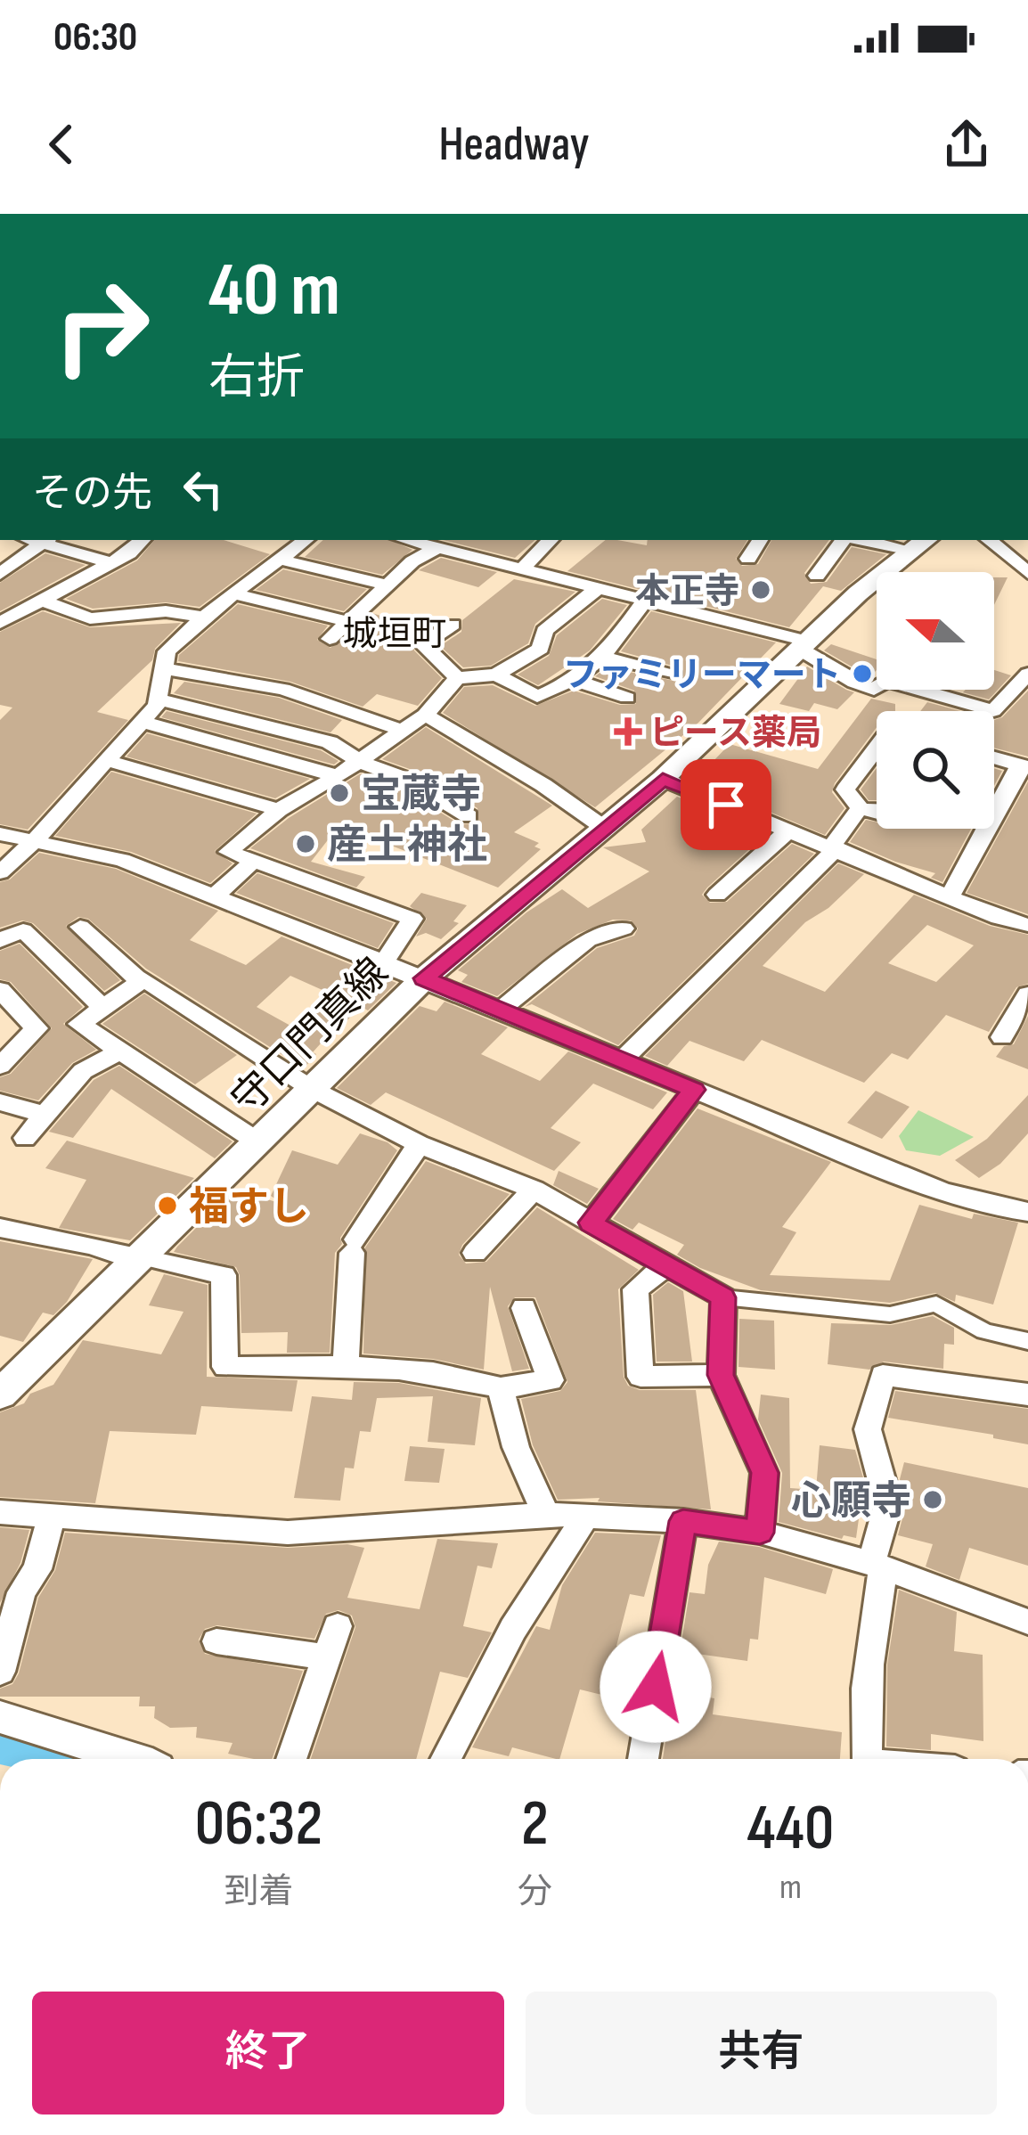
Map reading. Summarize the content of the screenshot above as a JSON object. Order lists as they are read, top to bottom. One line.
{"streets":{"main road":["守口門真線"]},"districts":["城垣町"],"places":{"other":["本正寺","ファミリーマート","宝蔵寺","産土神社","福すし","心願寺"],"health":["ピース薬局"]},"north":"left","page":{"status":"06:30","header":"Headway","turn":["40 m","右折"],"then":"その先","eta":["06:32","到着","2","分","440","m"],"buttons":["終了","共有"]}}
